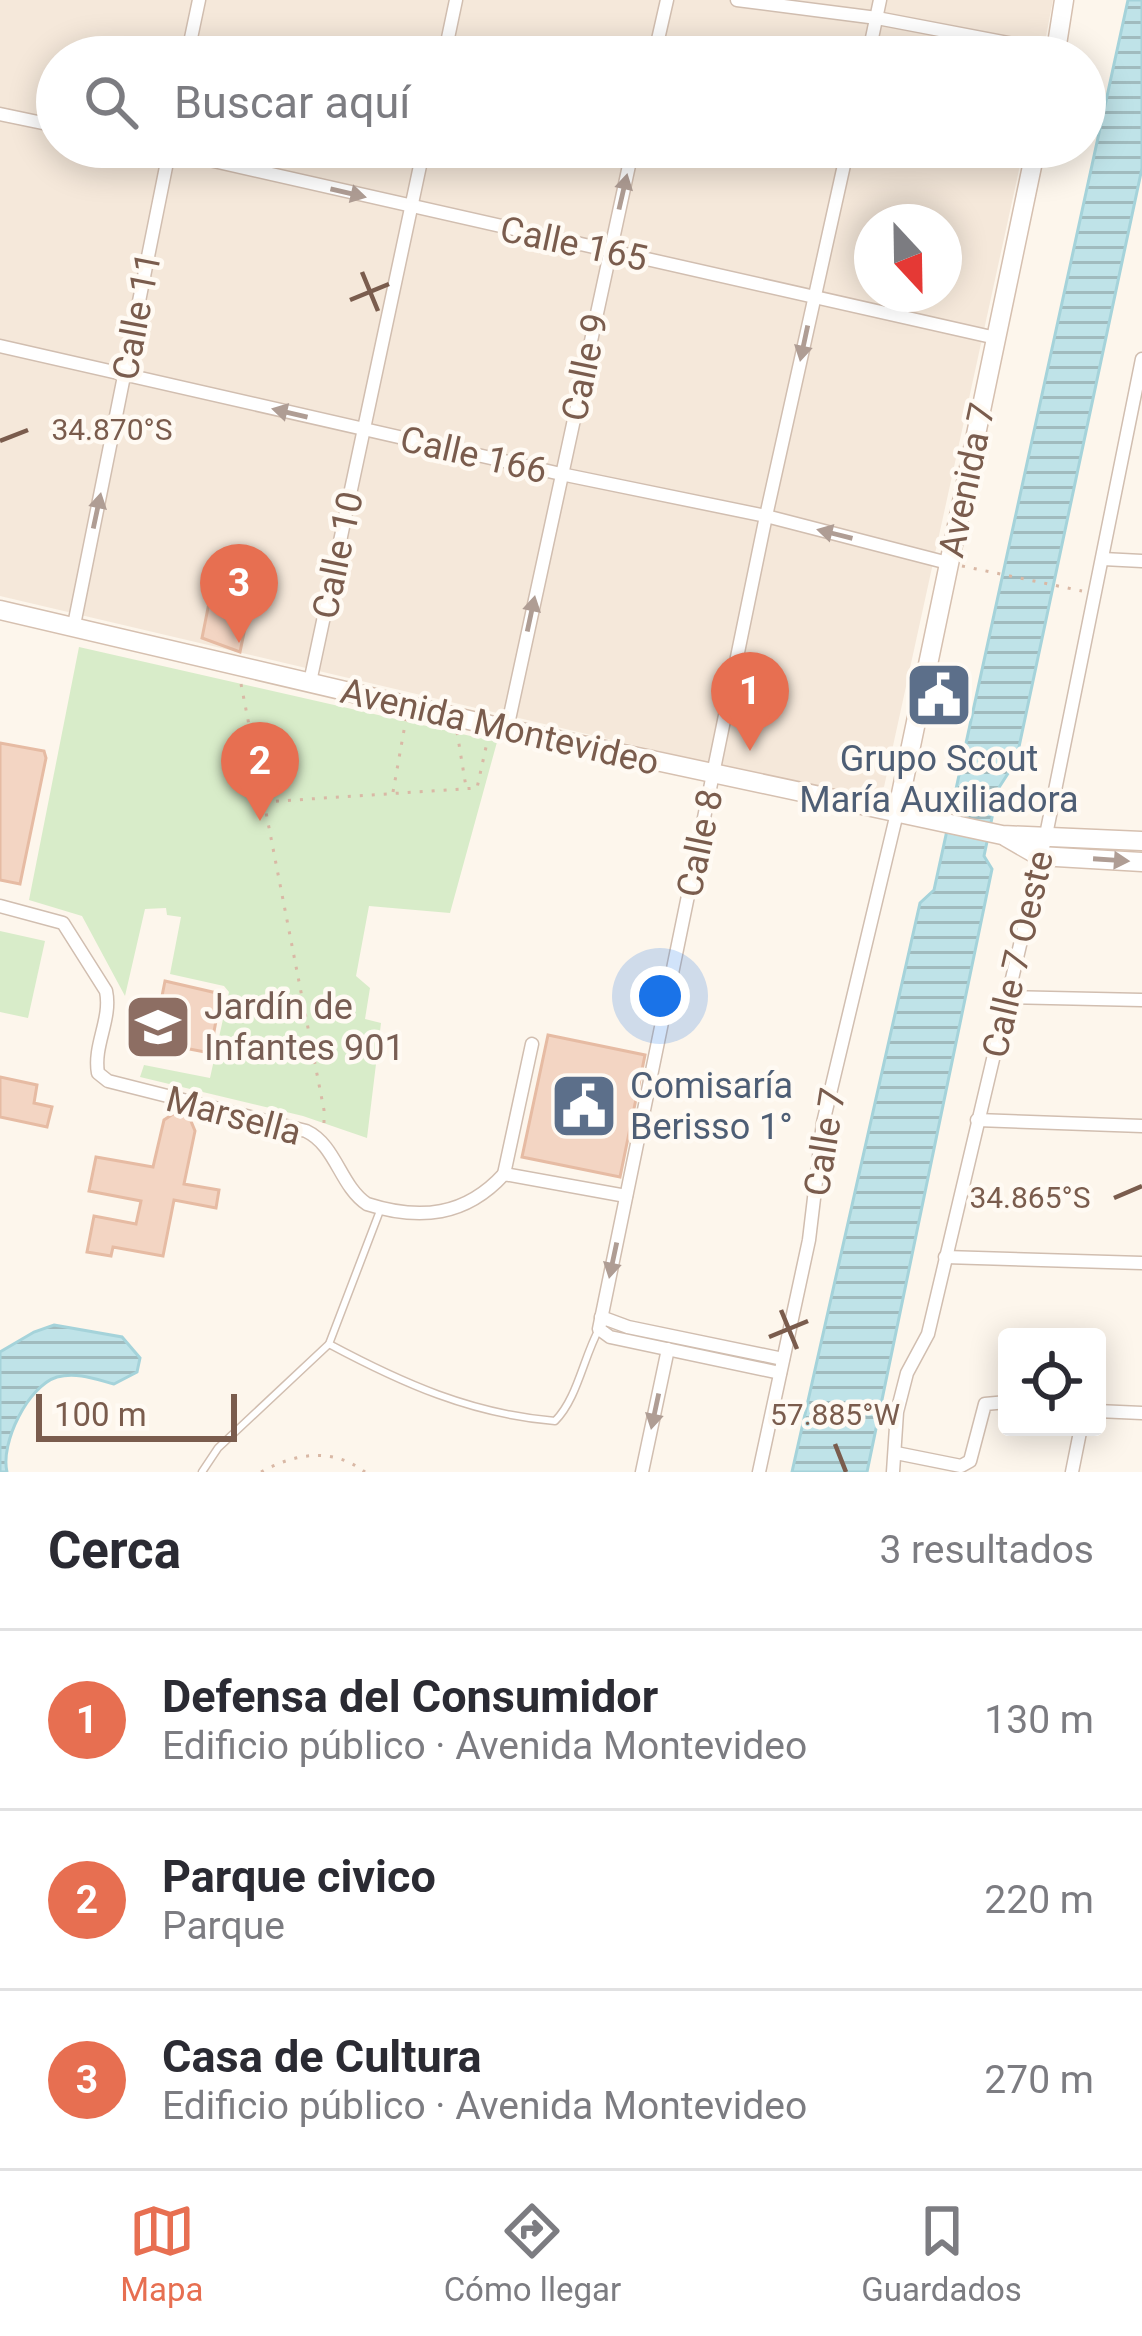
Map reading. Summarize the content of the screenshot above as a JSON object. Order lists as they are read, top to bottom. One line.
{"streets":{"main road":["Avenida 7","Avenida Montevideo"],"street":["Calle 165","Calle 11","Calle 9","Calle 166","Calle 10","Calle 8","Calle 7 Oeste","Marsella","Calle 7"]},"crossings":[["Calle 165","Calle 9"],["Calle 165","Avenida 7"],["Calle 165","Calle 10"],["Calle 165","Calle 8"],["Calle 11","Calle 166"],["Calle 11","Avenida Montevideo"],["Calle 9","Calle 166"],["Calle 9","Avenida Montevideo"],["Calle 166","Avenida 7"],["Calle 166","Calle 10"],["Calle 166","Calle 8"],["Avenida 7","Avenida Montevideo"],["Avenida 7","Calle 7"],["Calle 10","Avenida Montevideo"],["Avenida Montevideo","Calle 8"],["Avenida Montevideo","Calle 7 Oeste"],["Avenida Montevideo","Calle 7"]],"one_way":["Calle 11","Calle 9","Calle 166"],"places":{"public building":["Grupo Scout María Auxiliadora","Comisaría Berisso 1°"],"school or university":["Jardín de Infantes 901"]},"scale_bar":"100 m","north":"bottom","page":{"search":"Buscar aquí","pins":["3","1","2"],"scale":"100 m","heading":["Cerca","3 resultados"],"list":[{"mark":"1","name":"Defensa del Consumidor","note":"Edificio público · Avenida Montevideo","value":"130 m"},{"mark":"2","name":"Parque civico","note":"Parque","value":"220 m"},{"mark":"3","name":"Casa de Cultura","note":"Edificio público · Avenida Montevideo","value":"270 m"}],"nav":["Mapa","Cómo llegar","Guardados"]},"coordinates":["34.870°S","34.865°S","57.885°W"]}
